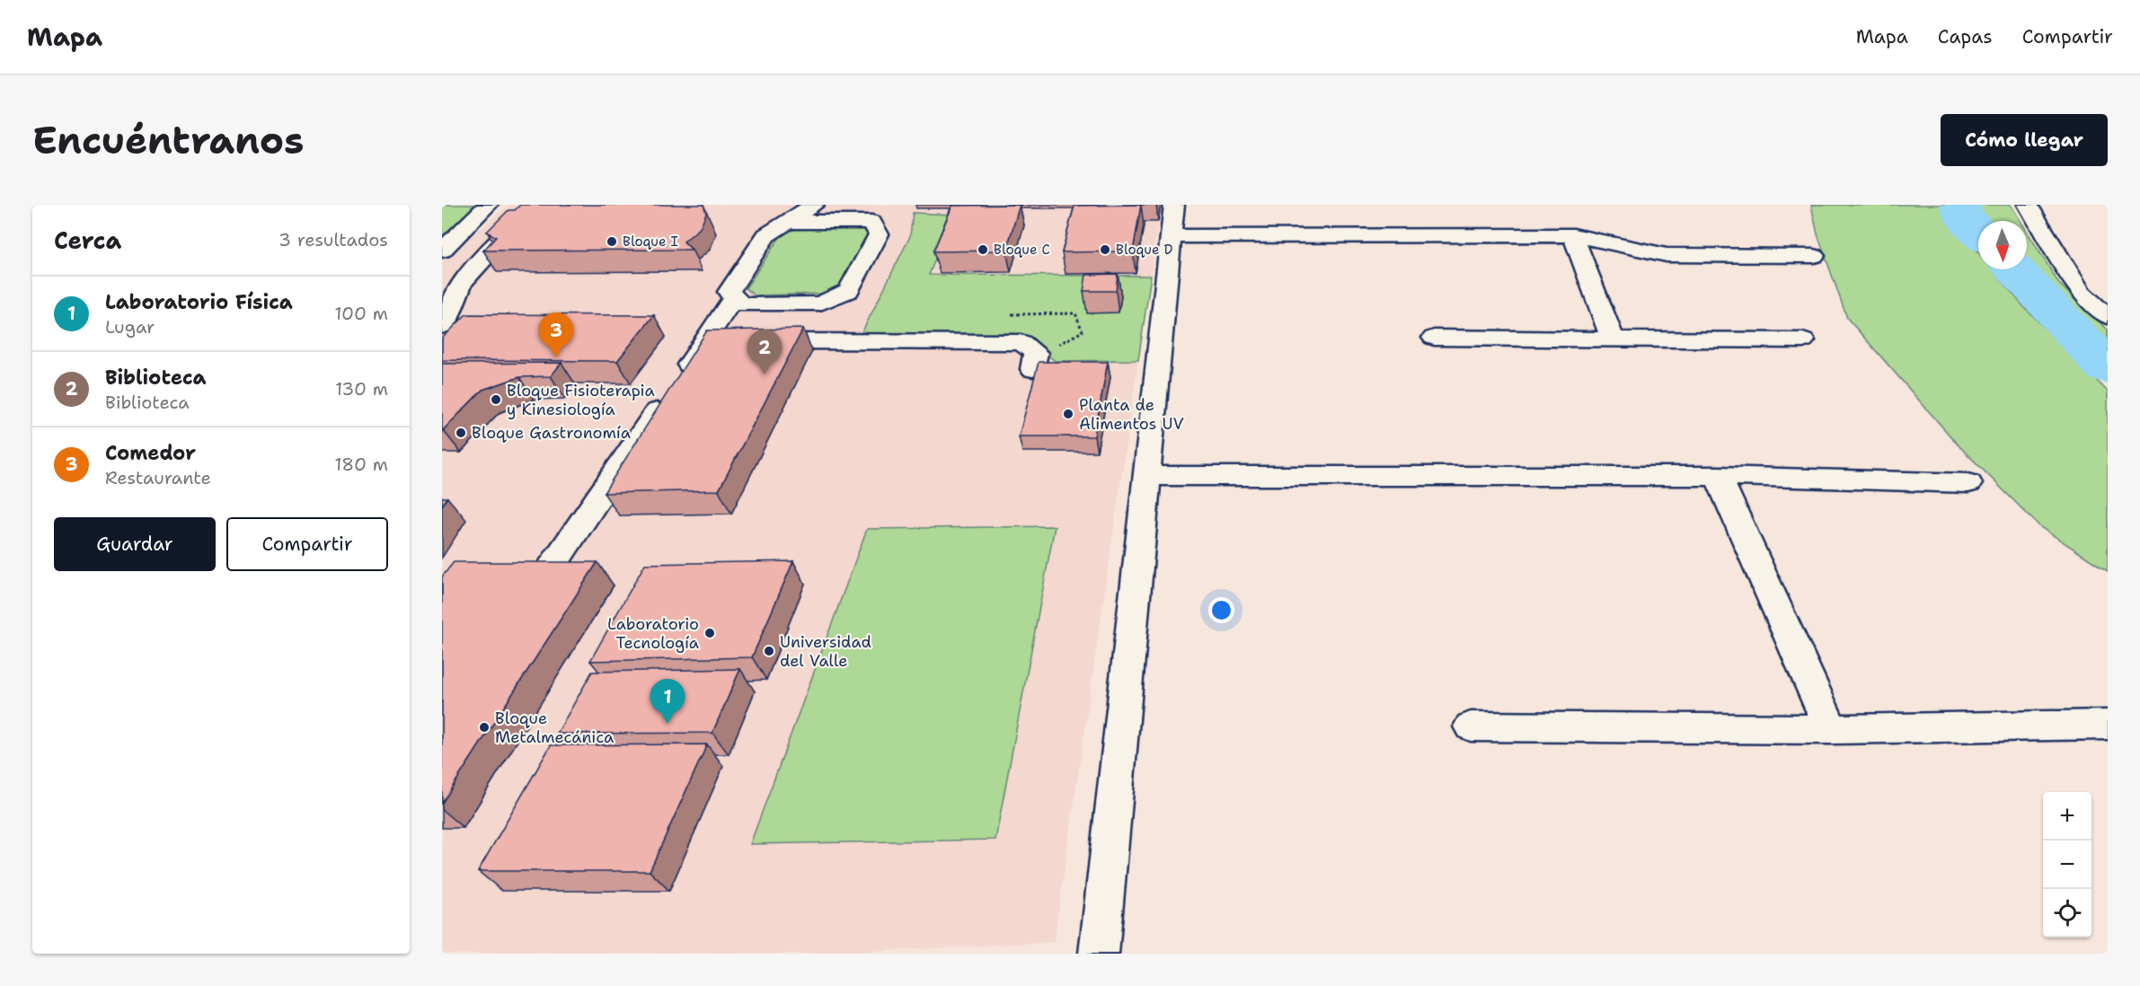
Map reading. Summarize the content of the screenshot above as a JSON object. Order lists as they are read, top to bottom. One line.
{"places":["Bloque I","Bloque C","Bloque D","Bloque Fisioterapia y Kinesiología","Planta de Alimentos UV","Bloque Gastronomía","Laboratorio Tecnología","Universidad del Valle","Bloque Metalmecánica"],"north":"bottom","page":{"header":"Mapa","nav":["Mapa","Capas","Compartir"],"buttons":["Cómo llegar",["Guardar","Compartir"]],"title":"Encuéntranos","heading":["Cerca","3 resultados"],"list":[{"mark":"1","name":"Laboratorio Física","note":"Lugar","value":"100 m"},{"mark":"2","name":"Biblioteca","note":"Biblioteca","value":"130 m"},{"mark":"3","name":"Comedor","note":"Restaurante","value":"180 m"}],"pins":["3","2","1"],"map_buttons":["+","−"]}}
